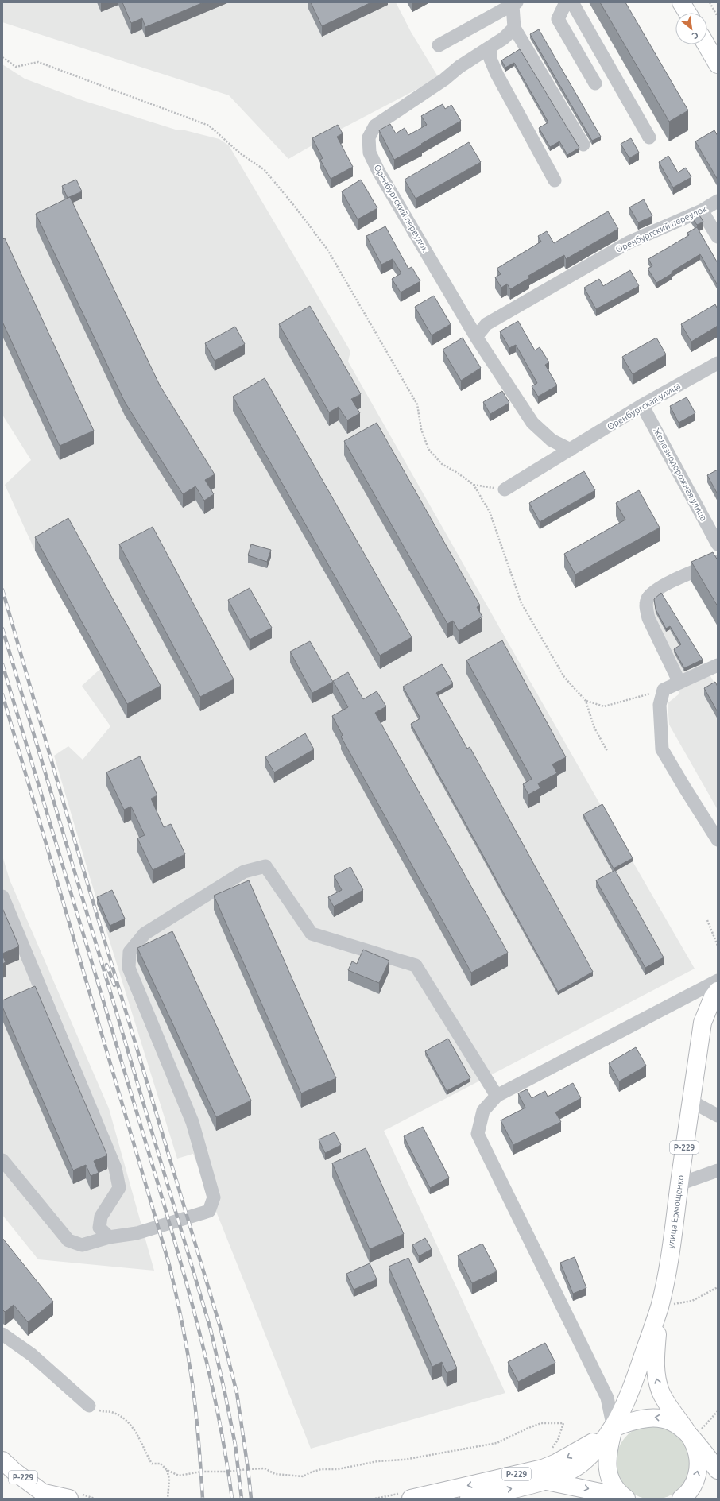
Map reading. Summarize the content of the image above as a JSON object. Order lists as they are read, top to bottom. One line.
{"streets":{"main road":["Р-229","улица Ермощенко"],"street":["Оренбургский переулок","Оренбургская улица","Железнодорожная улица"]},"crossings":[["Оренбургский переулок","Оренбургская улица"],["Оренбургская улица","Железнодорожная улица"],["Р-229","улица Ермощенко"]],"north":"bottom right"}
